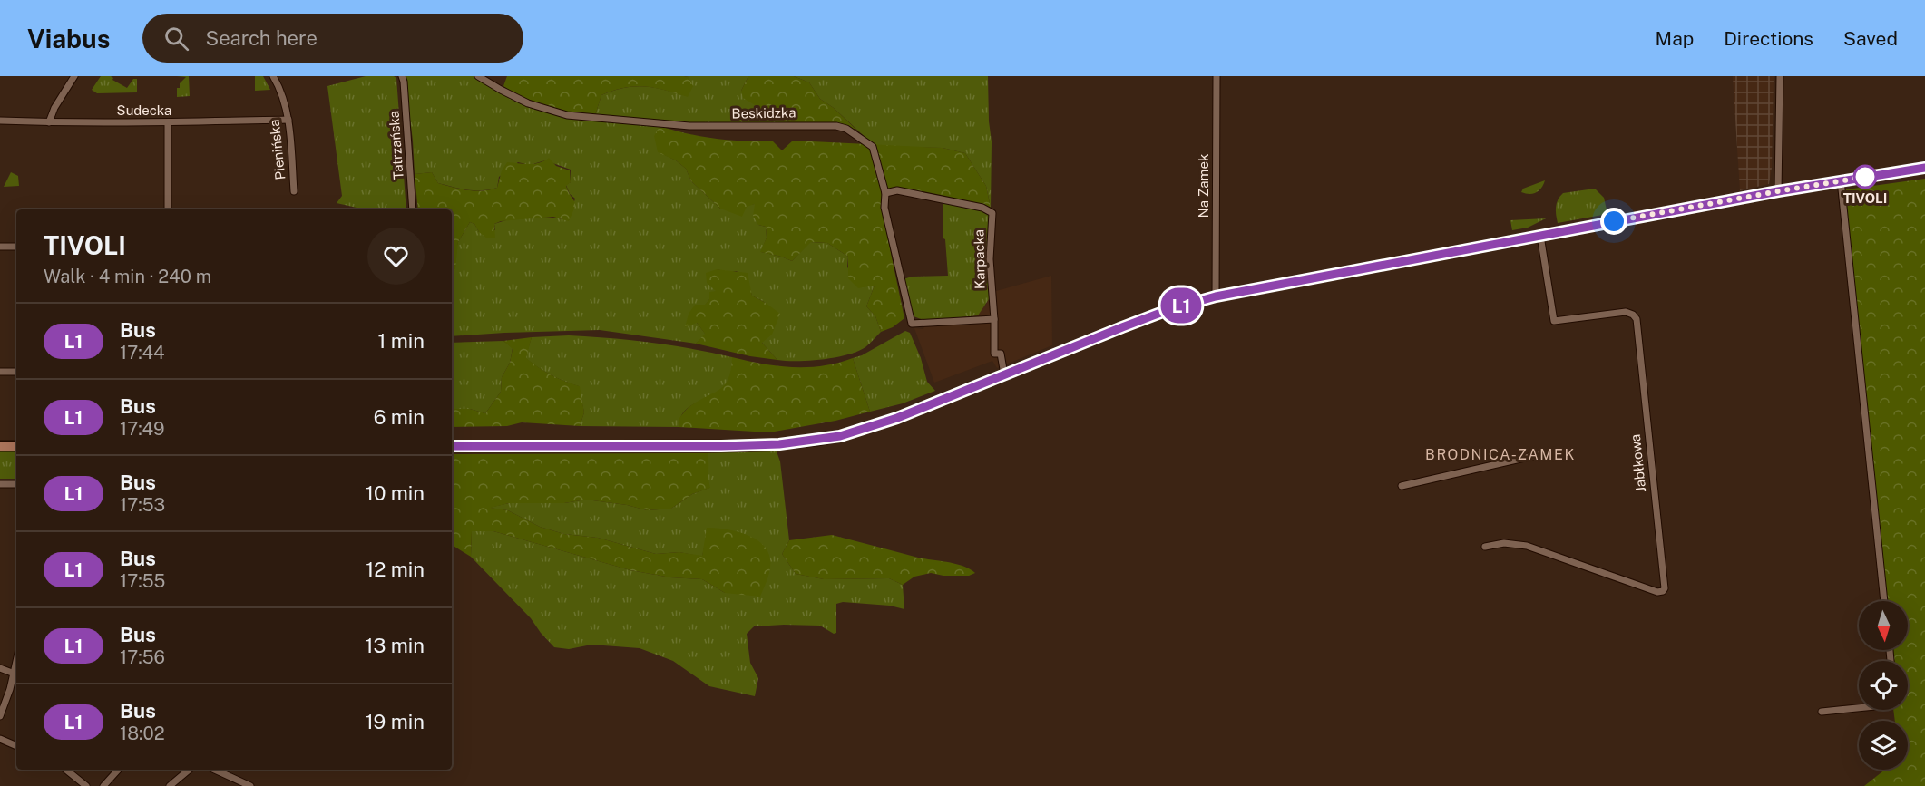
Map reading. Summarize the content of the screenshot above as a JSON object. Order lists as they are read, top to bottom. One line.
{"streets":{"street":["Sudecka","Beskidzka","Tatrzańska","Pienińska","Na Zamek","Karpacka","Jabłkowa"]},"crossings":[["Sudecka","Pienińska"],["Beskidzka","Karpacka"]],"districts":["BRODNICA-ZAMEK"],"places":["TIVOLI"],"lines":["bus line L1"],"north":"bottom","page":{"header":"Viabus","search":"Search here","nav":["Map","Directions","Saved"],"on_map":"L1","heading":["TIVOLI","Walk · 4 min · 240 m"],"list":[{"mark":"L1","name":"Bus","note":"17:44","value":"1 min"},{"mark":"L1","name":"Bus","note":"17:49","value":"6 min"},{"mark":"L1","name":"Bus","note":"17:53","value":"10 min"},{"mark":"L1","name":"Bus","note":"17:55","value":"12 min"},{"mark":"L1","name":"Bus","note":"17:56","value":"13 min"},{"mark":"L1","name":"Bus","note":"18:02","value":"19 min"}]}}
